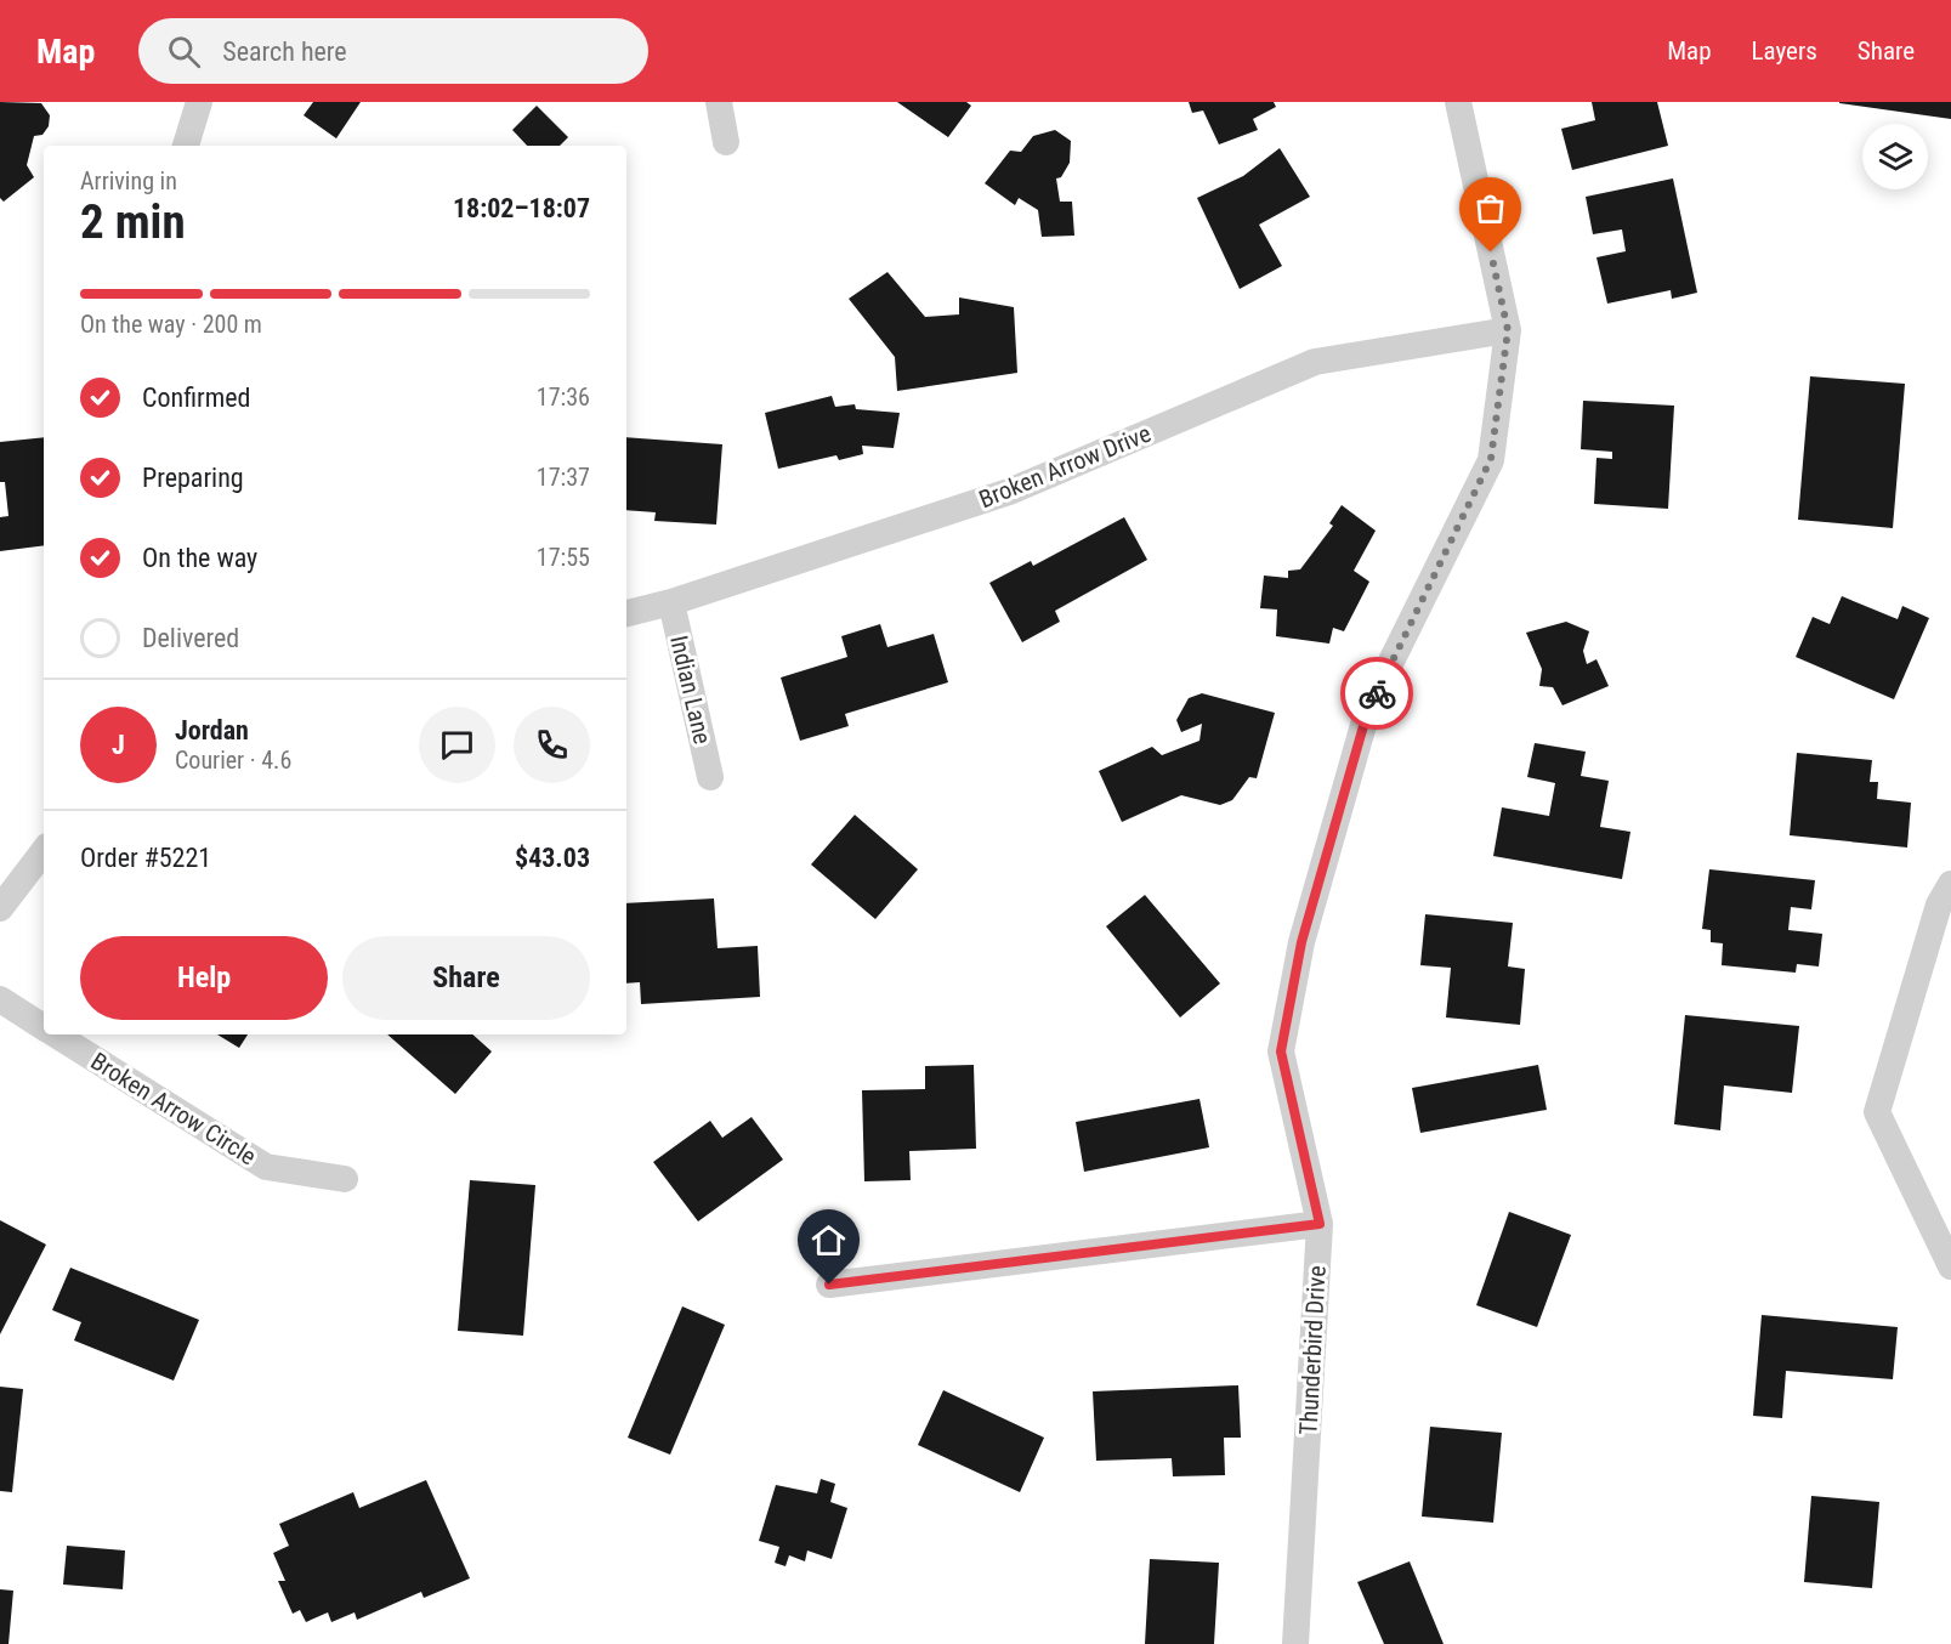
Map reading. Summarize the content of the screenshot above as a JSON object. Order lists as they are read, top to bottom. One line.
{"streets":{"street":["Broken Arrow Drive","Indian Lane","Broken Arrow Circle","Thunderbird Drive"]},"crossings":[["Broken Arrow Drive","Indian Lane"],["Broken Arrow Drive","Thunderbird Drive"]],"page":{"header":"Map","search":"Search here","nav":["Map","Layers","Share"],"heading":["2 min","Arriving in","18:02–18:07"],"panel":["Jordan","Courier · 4.6","Order #5221","$43.03"],"bar":"On the way · 200 m","list":[["Confirmed","17:36"],["Preparing","17:37"],["On the way","17:55"],"Delivered"],"round":"J","buttons":["Help","Share"]}}
